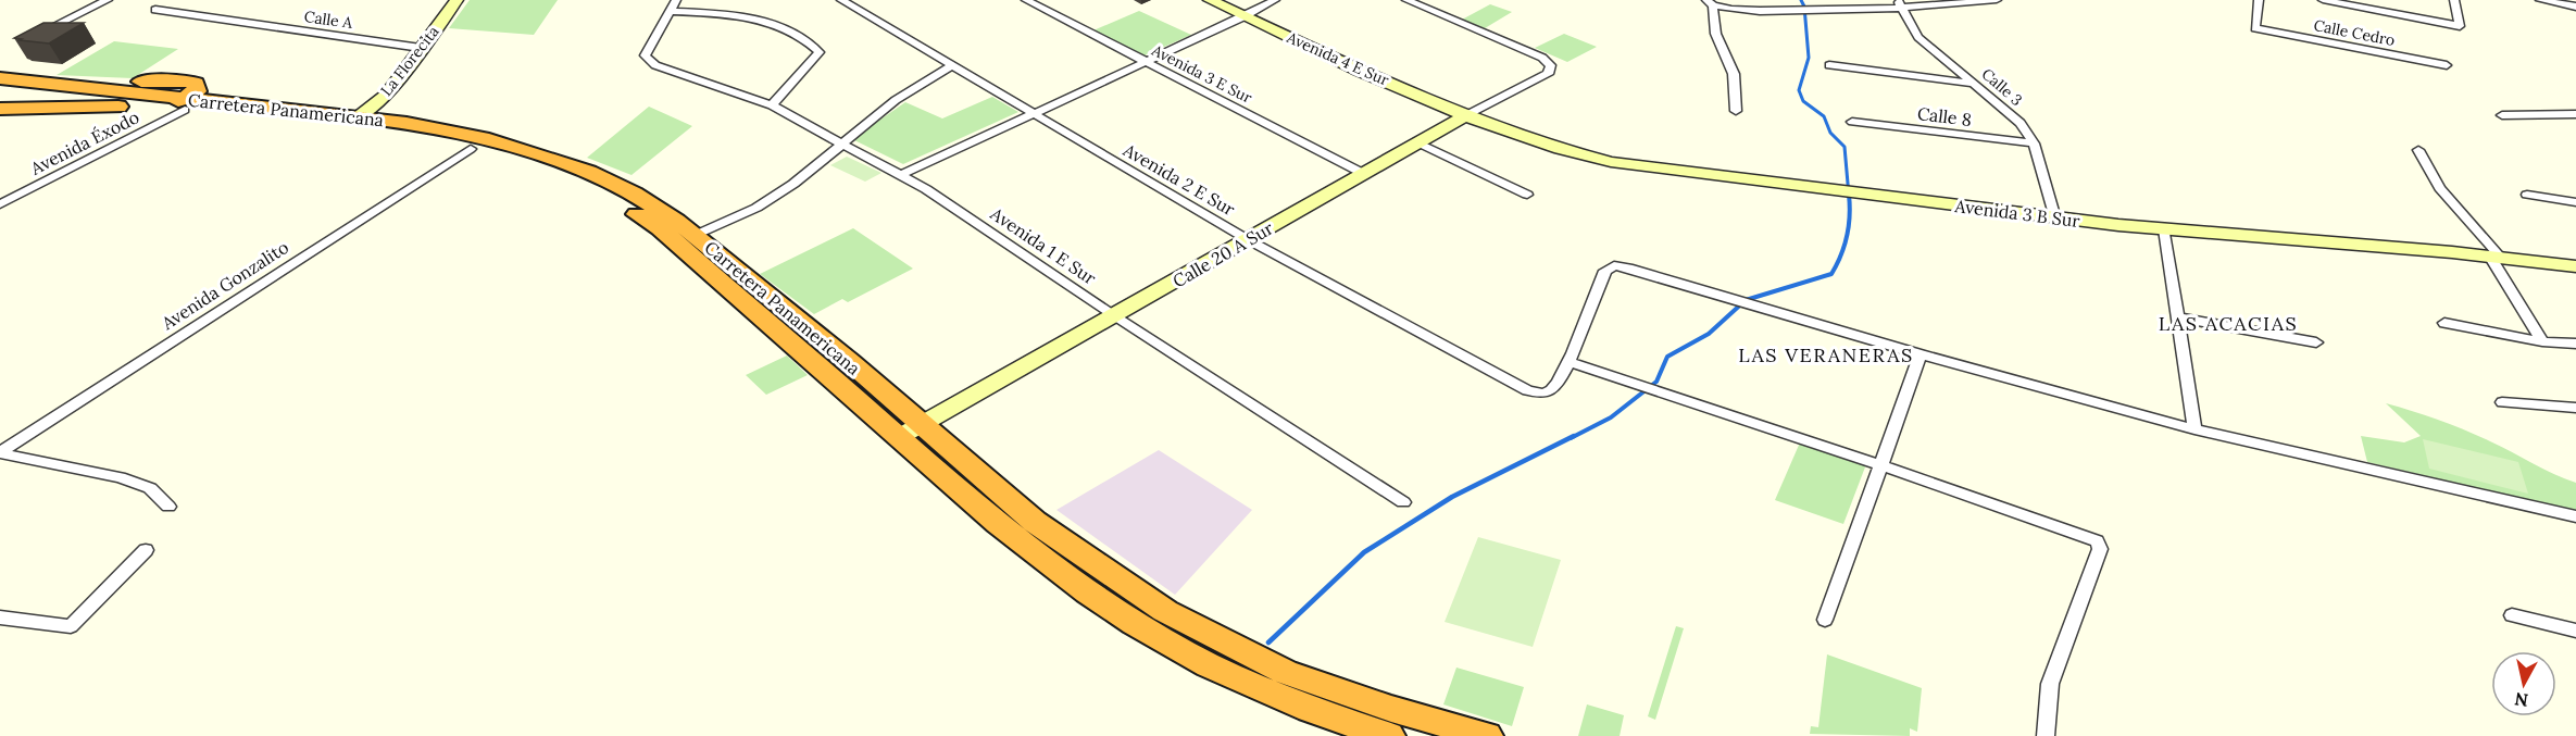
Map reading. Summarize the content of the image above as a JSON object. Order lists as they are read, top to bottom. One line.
{"streets":{"highway":["Carretera Panamericana"],"street":["Calle A","Calle Cedro","Avenida 4 E Sur","La Florecita","Avenida 3 E Sur","Calle 3","Calle 8","Avenida Éxodo","Avenida 2 E Sur","Avenida 3 B Sur","Avenida 1 E Sur","Calle 20 A Sur","Avenida Gonzalito"]},"crossings":[["Calle A","La Florecita"],["Avenida 4 E Sur","Avenida 3 B Sur"],["Avenida 4 E Sur","Calle 20 A Sur"],["La Florecita","Carretera Panamericana"],["Avenida 3 E Sur","Calle 20 A Sur"],["Calle 3","Calle 8"],["Calle 3","Avenida 3 B Sur"],["Carretera Panamericana","Avenida Éxodo"],["Carretera Panamericana","Calle 20 A Sur"],["Carretera Panamericana","Avenida Gonzalito"],["Avenida 2 E Sur","Calle 20 A Sur"],["Avenida 3 B Sur","Calle 20 A Sur"],["Avenida 1 E Sur","Calle 20 A Sur"]],"districts":["LAS ACACIAS","LAS VERANERAS"],"north":"bottom"}
